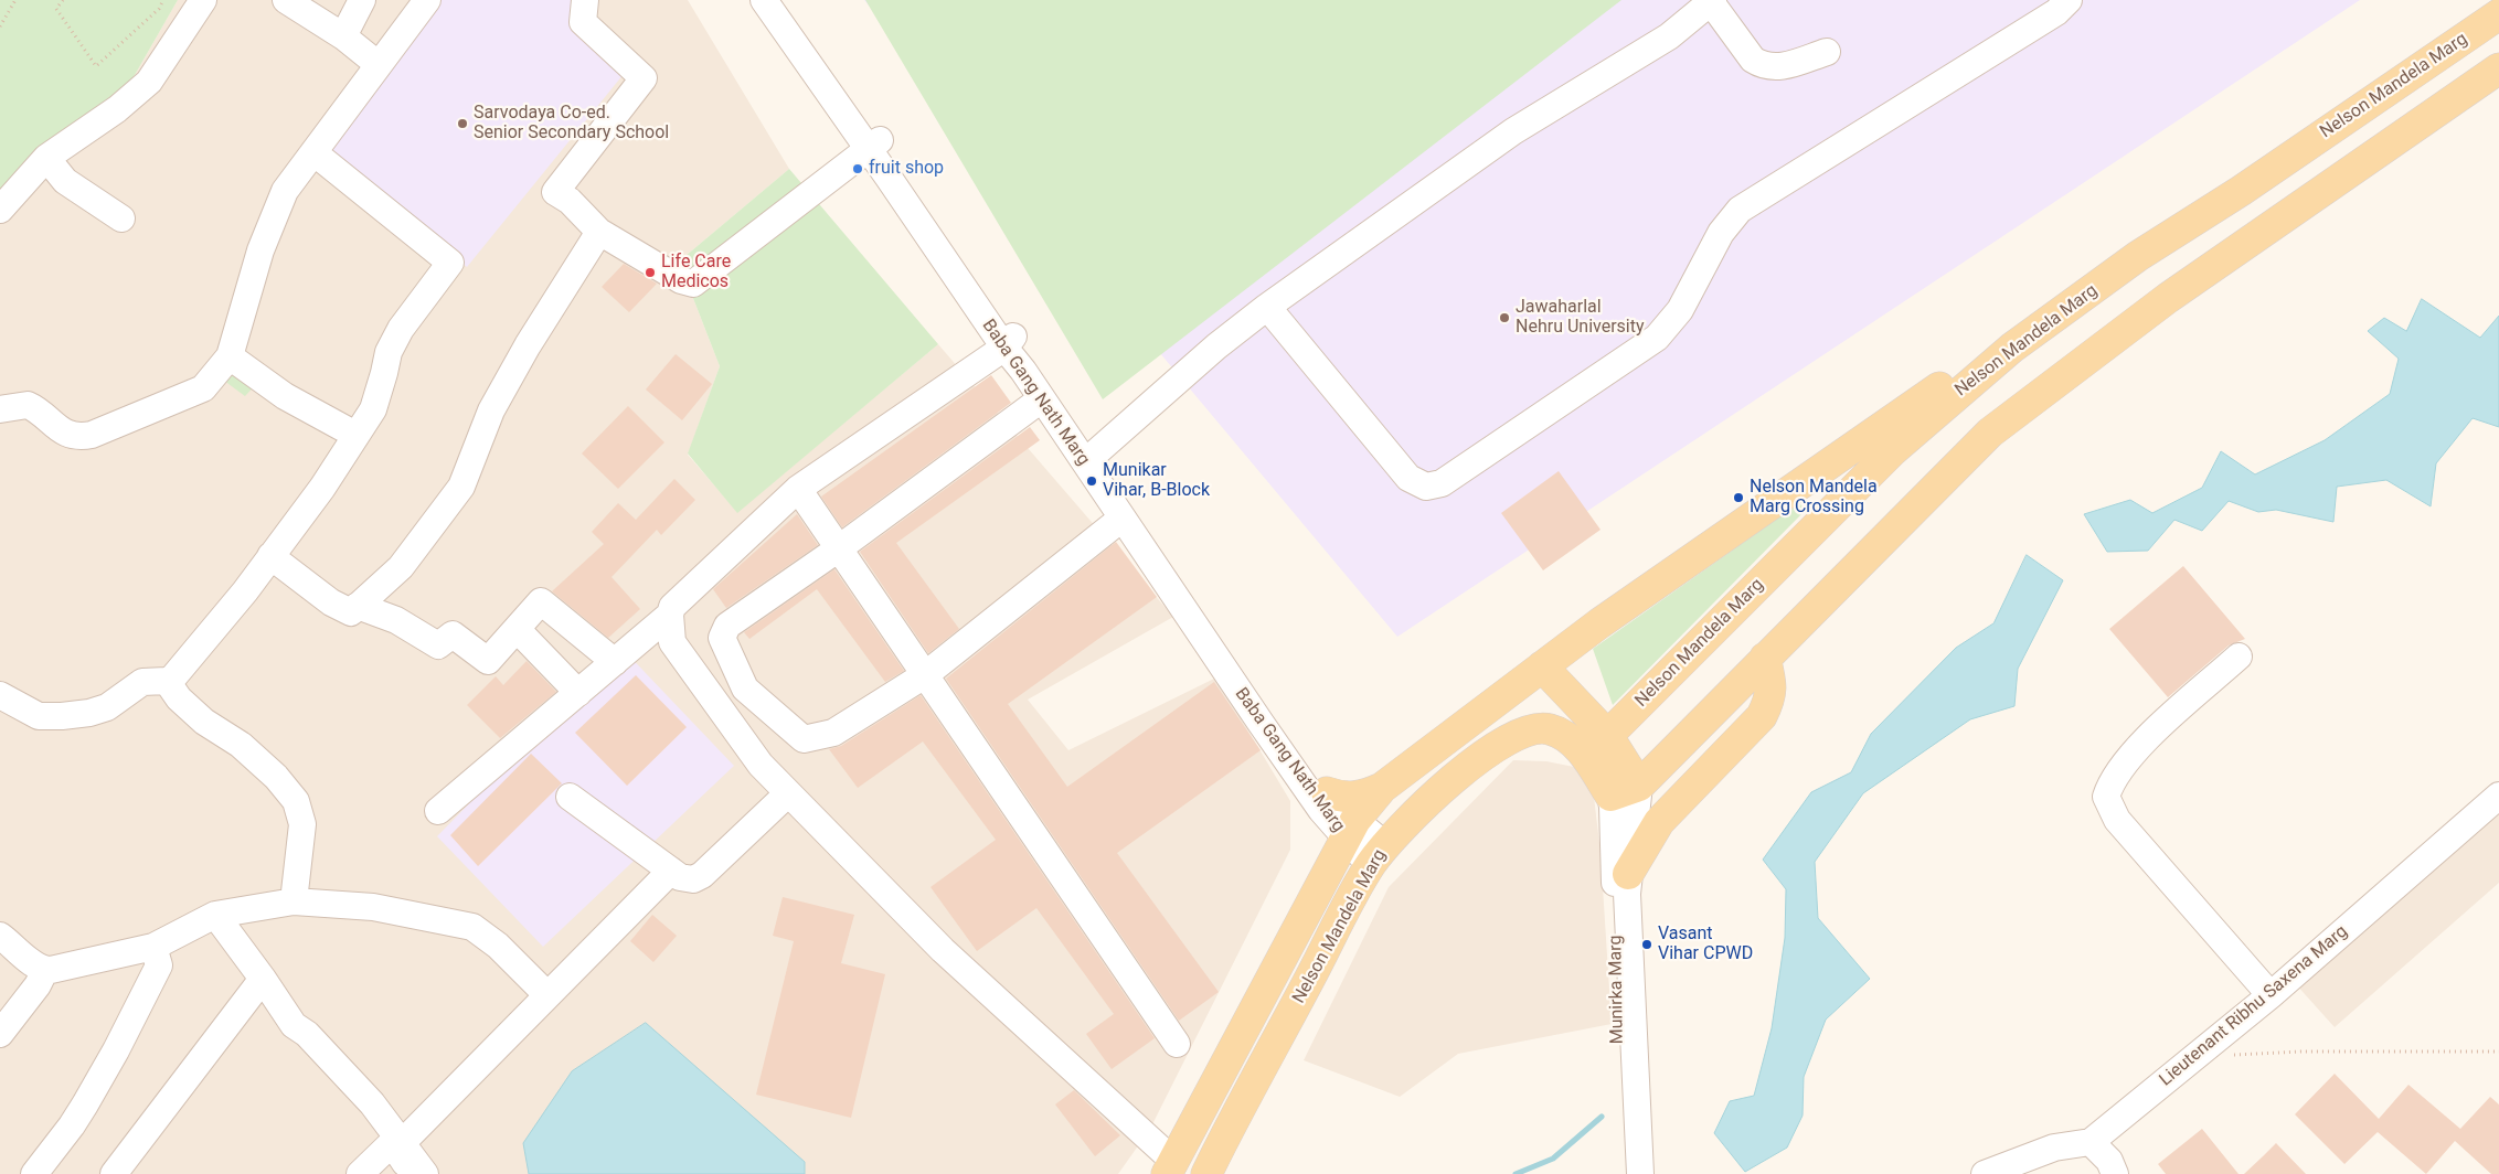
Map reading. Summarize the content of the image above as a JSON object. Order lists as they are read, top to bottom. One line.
{"streets":{"main road":["Nelson Mandela Marg"],"street":["Baba Gang Nath Marg","Munirka Marg","Lieutenant Ribhu Saxena Marg"]},"crossings":[["Nelson Mandela Marg","Baba Gang Nath Marg"],["Nelson Mandela Marg","Munirka Marg"]],"places":["Sarvodaya Co-ed. Senior Secondary School","fruit shop","Life Care Medicos","Jawaharlal Nehru University","Munikar Vihar, B-Block","Nelson Mandela Marg Crossing","Vasant Vihar CPWD"]}
